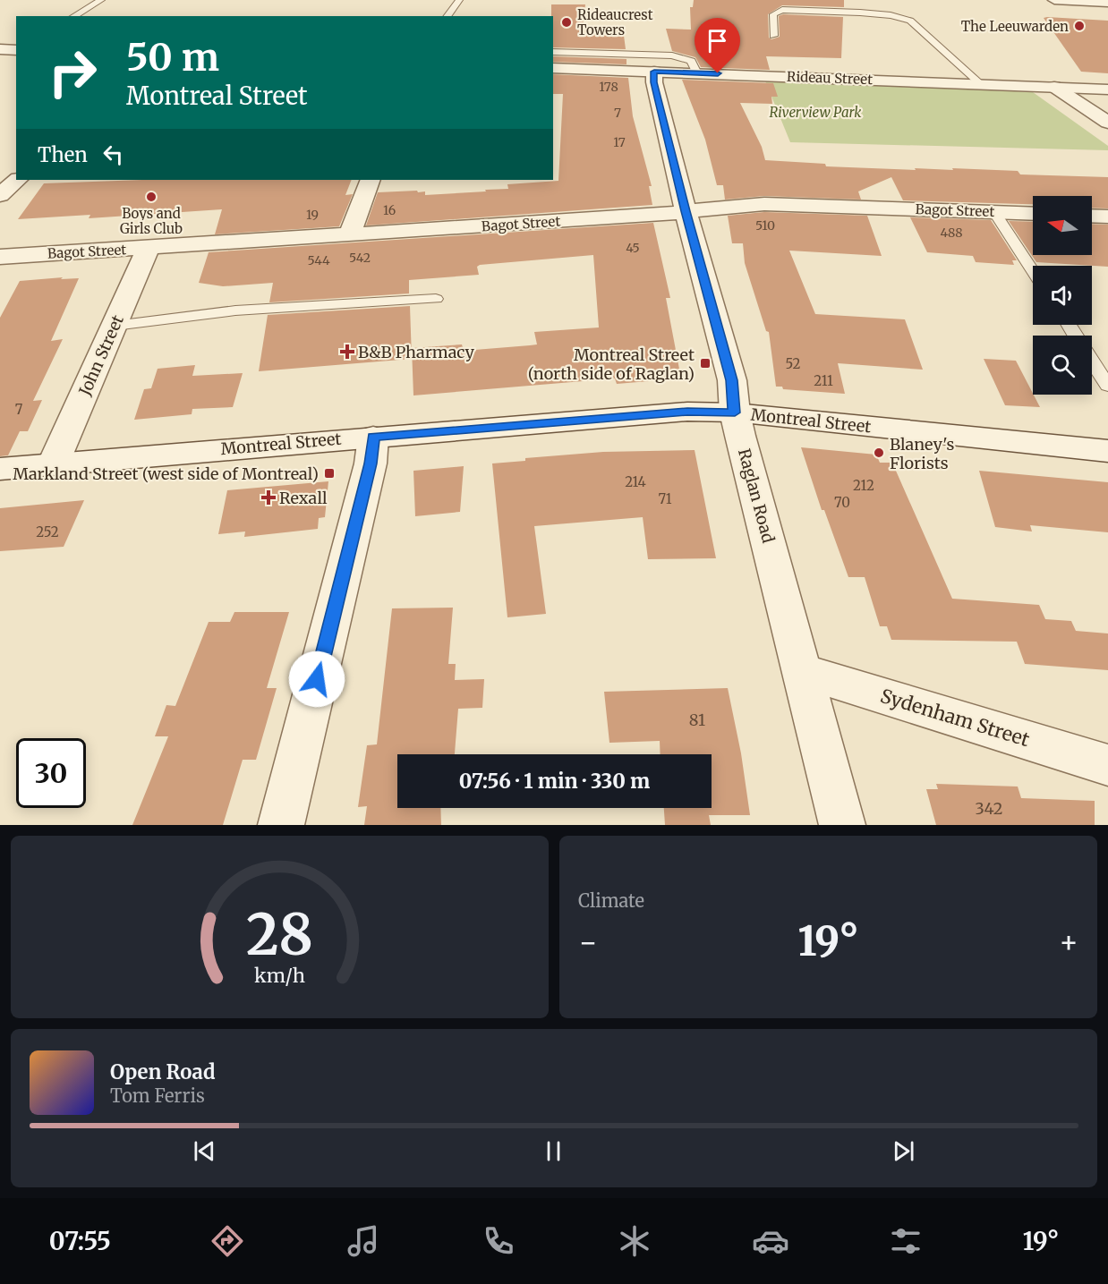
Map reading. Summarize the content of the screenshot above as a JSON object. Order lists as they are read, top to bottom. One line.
{"streets":{"street":["Rideau Street","Bagot Street","John Street","Montreal Street","Raglan Road","Sydenham Street"]},"crossings":[["Rideau Street","Raglan Road"],["Bagot Street","John Street"],["Bagot Street","Raglan Road"],["John Street","Montreal Street"],["Montreal Street","Raglan Road"],["Raglan Road","Sydenham Street"]],"parks":["Riverview Park"],"places":{"other":["Rideaucrest Towers","The Leeuwarden","Boys and Girls Club","Blaney's Florists"],"health":["B&B Pharmacy","Rexall"],"transit":["Montreal Street (north side of Raglan)","Markland Street (west side of Montreal)"]},"house_numbers":["178","7","17","16","19","510","488","45","542","544","52","211","7","214","212","71","70","252","81","342"],"north":"left","page":{"turn":["50 m","Montreal Street"],"then":"Then","limit":"30","trip":"07:56 · 1 min · 330 m","tile":"Climate","heat":["−","19°","+"],"song":["Open Road","Tom Ferris"],"tabs":["07:55","19°"],"gauge":["28","km/h"]}}
